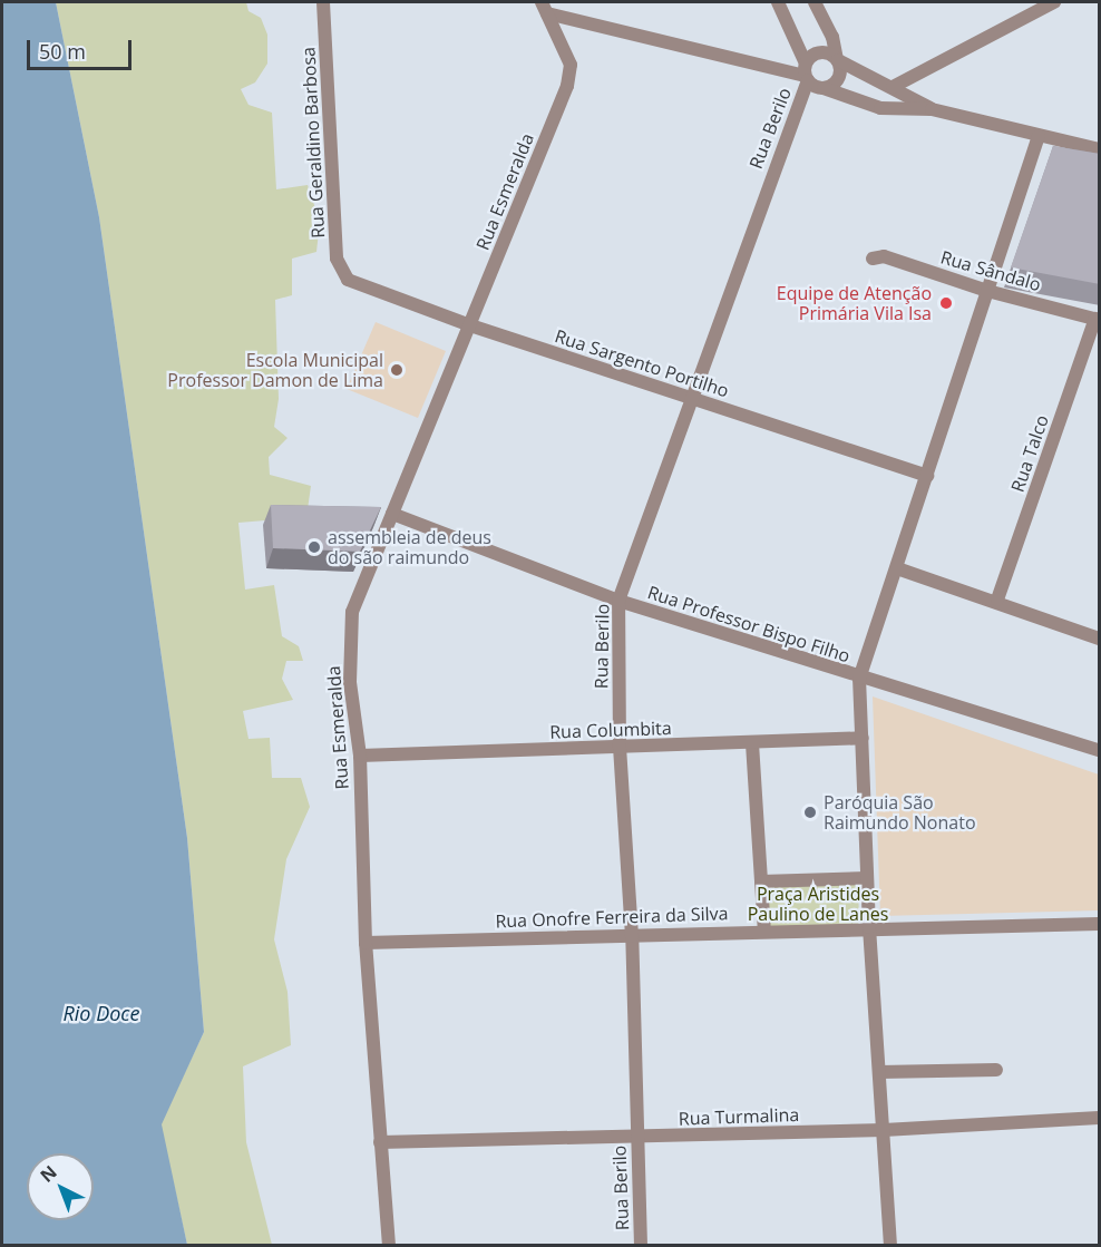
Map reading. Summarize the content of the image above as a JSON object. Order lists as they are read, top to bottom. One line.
{"streets":{"street":["Rua Berilo","Rua Geraldino Barbosa","Rua Esmeralda","Rua Sândalo","Rua Sargento Portilho","Rua Talco","Rua Professor Bispo Filho","Rua Columbita","Rua Onofre Ferreira da Silva","Rua Turmalina"]},"crossings":[["Rua Berilo","Rua Sargento Portilho"],["Rua Berilo","Rua Professor Bispo Filho"],["Rua Berilo","Rua Columbita"],["Rua Berilo","Rua Onofre Ferreira da Silva"],["Rua Berilo","Rua Turmalina"],["Rua Geraldino Barbosa","Rua Sargento Portilho"],["Rua Esmeralda","Rua Sargento Portilho"],["Rua Esmeralda","Rua Professor Bispo Filho"],["Rua Esmeralda","Rua Columbita"],["Rua Esmeralda","Rua Onofre Ferreira da Silva"],["Rua Esmeralda","Rua Turmalina"],["Rua Sândalo","Rua Talco"]],"water":["Rio Doce"],"parks":["Praça Aristides Paulino de Lanes"],"places":["Equipe de Atenção Primária Vila Isa","Escola Municipal Professor Damon de Lima","assembleia de deus do são raimundo","Paróquia São Raimundo Nonato"],"scale_bar":"50 m","north":"top left"}
